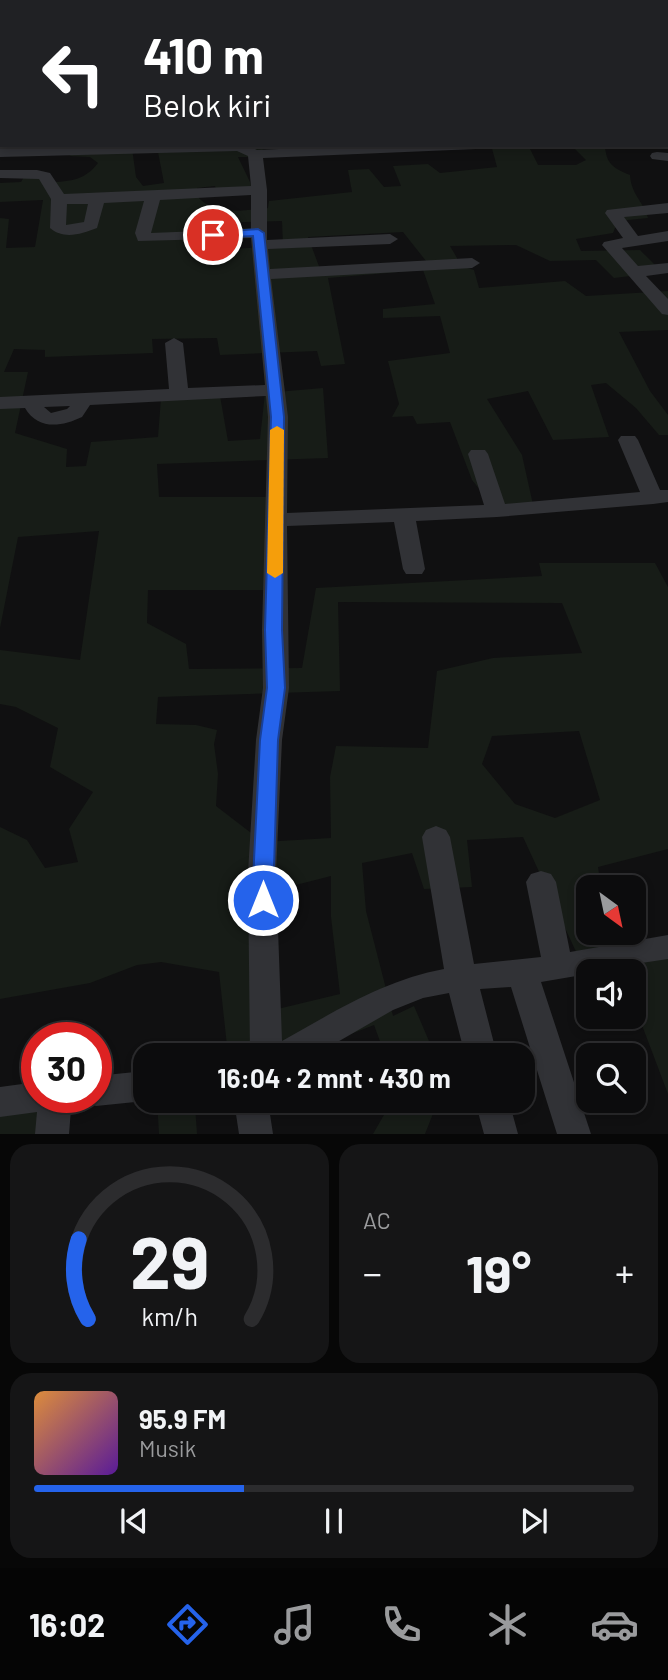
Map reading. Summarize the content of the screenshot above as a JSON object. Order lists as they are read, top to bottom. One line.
{"north":"bottom right","page":{"turn":["410 m","Belok kiri"],"limit":"30","trip":"16:04 · 2 mnt · 430 m","tile":"AC","heat":["−","19°","+"],"song":["95.9 FM","Musik"],"tabs":"16:02","gauge":["29","km/h"]}}
